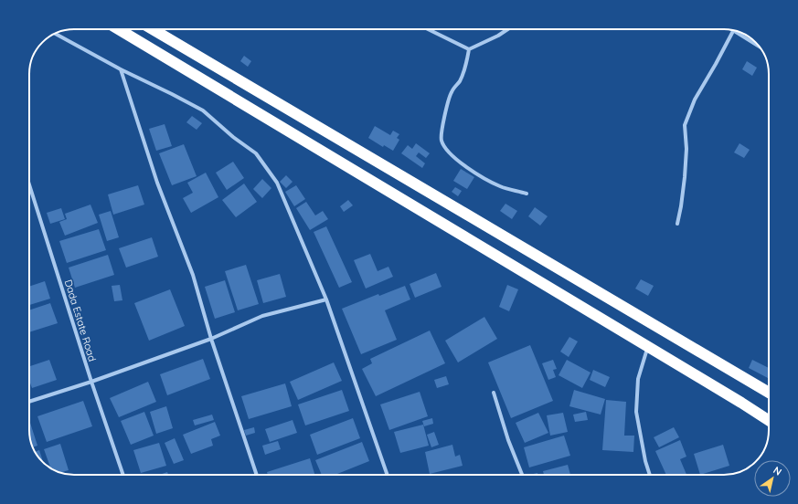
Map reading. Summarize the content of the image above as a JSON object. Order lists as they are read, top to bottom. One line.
{"streets":{"street":["Dada Estate Road"]},"north":"top right"}
